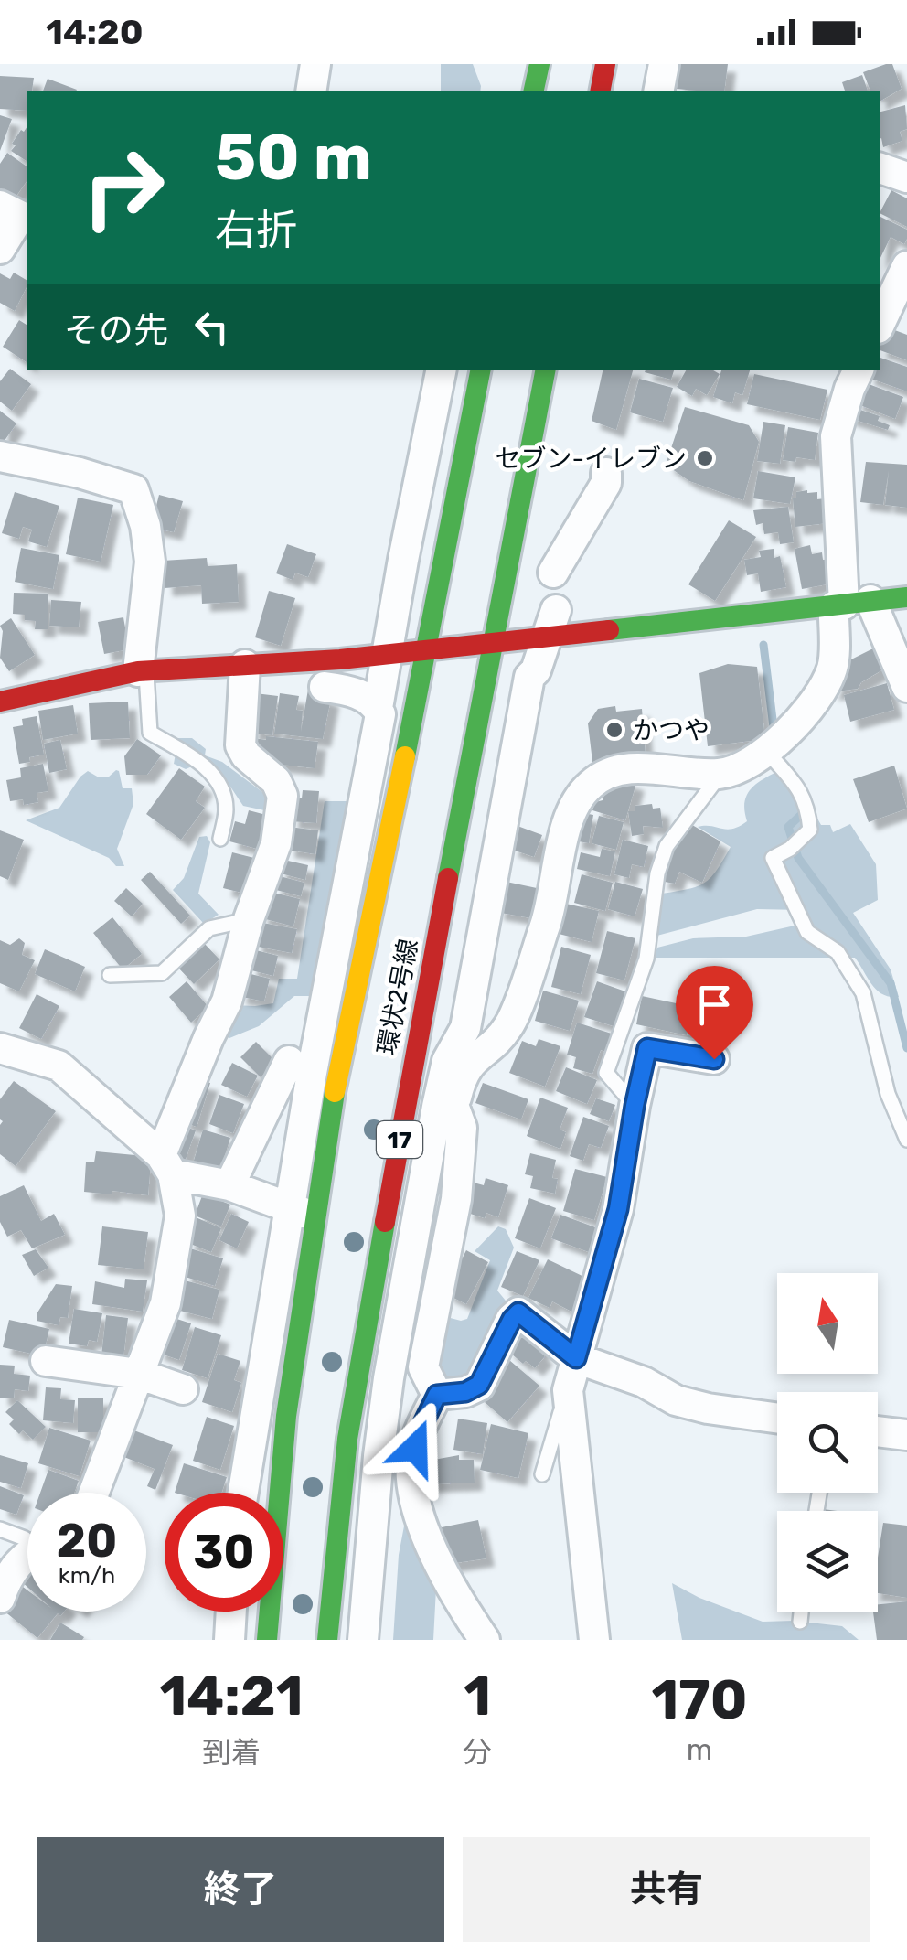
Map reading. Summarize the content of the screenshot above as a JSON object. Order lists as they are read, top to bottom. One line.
{"streets":{"main road":["環状2号線","17"]},"places":["セブン-イレブン","かつや"],"north":"top","page":{"status":"14:20","turn":["50 m","右折"],"then":"その先","speed":"20 km/h","limit":"30","eta":["14:21","到着","1","分","170","m"],"buttons":["終了","共有"]}}
